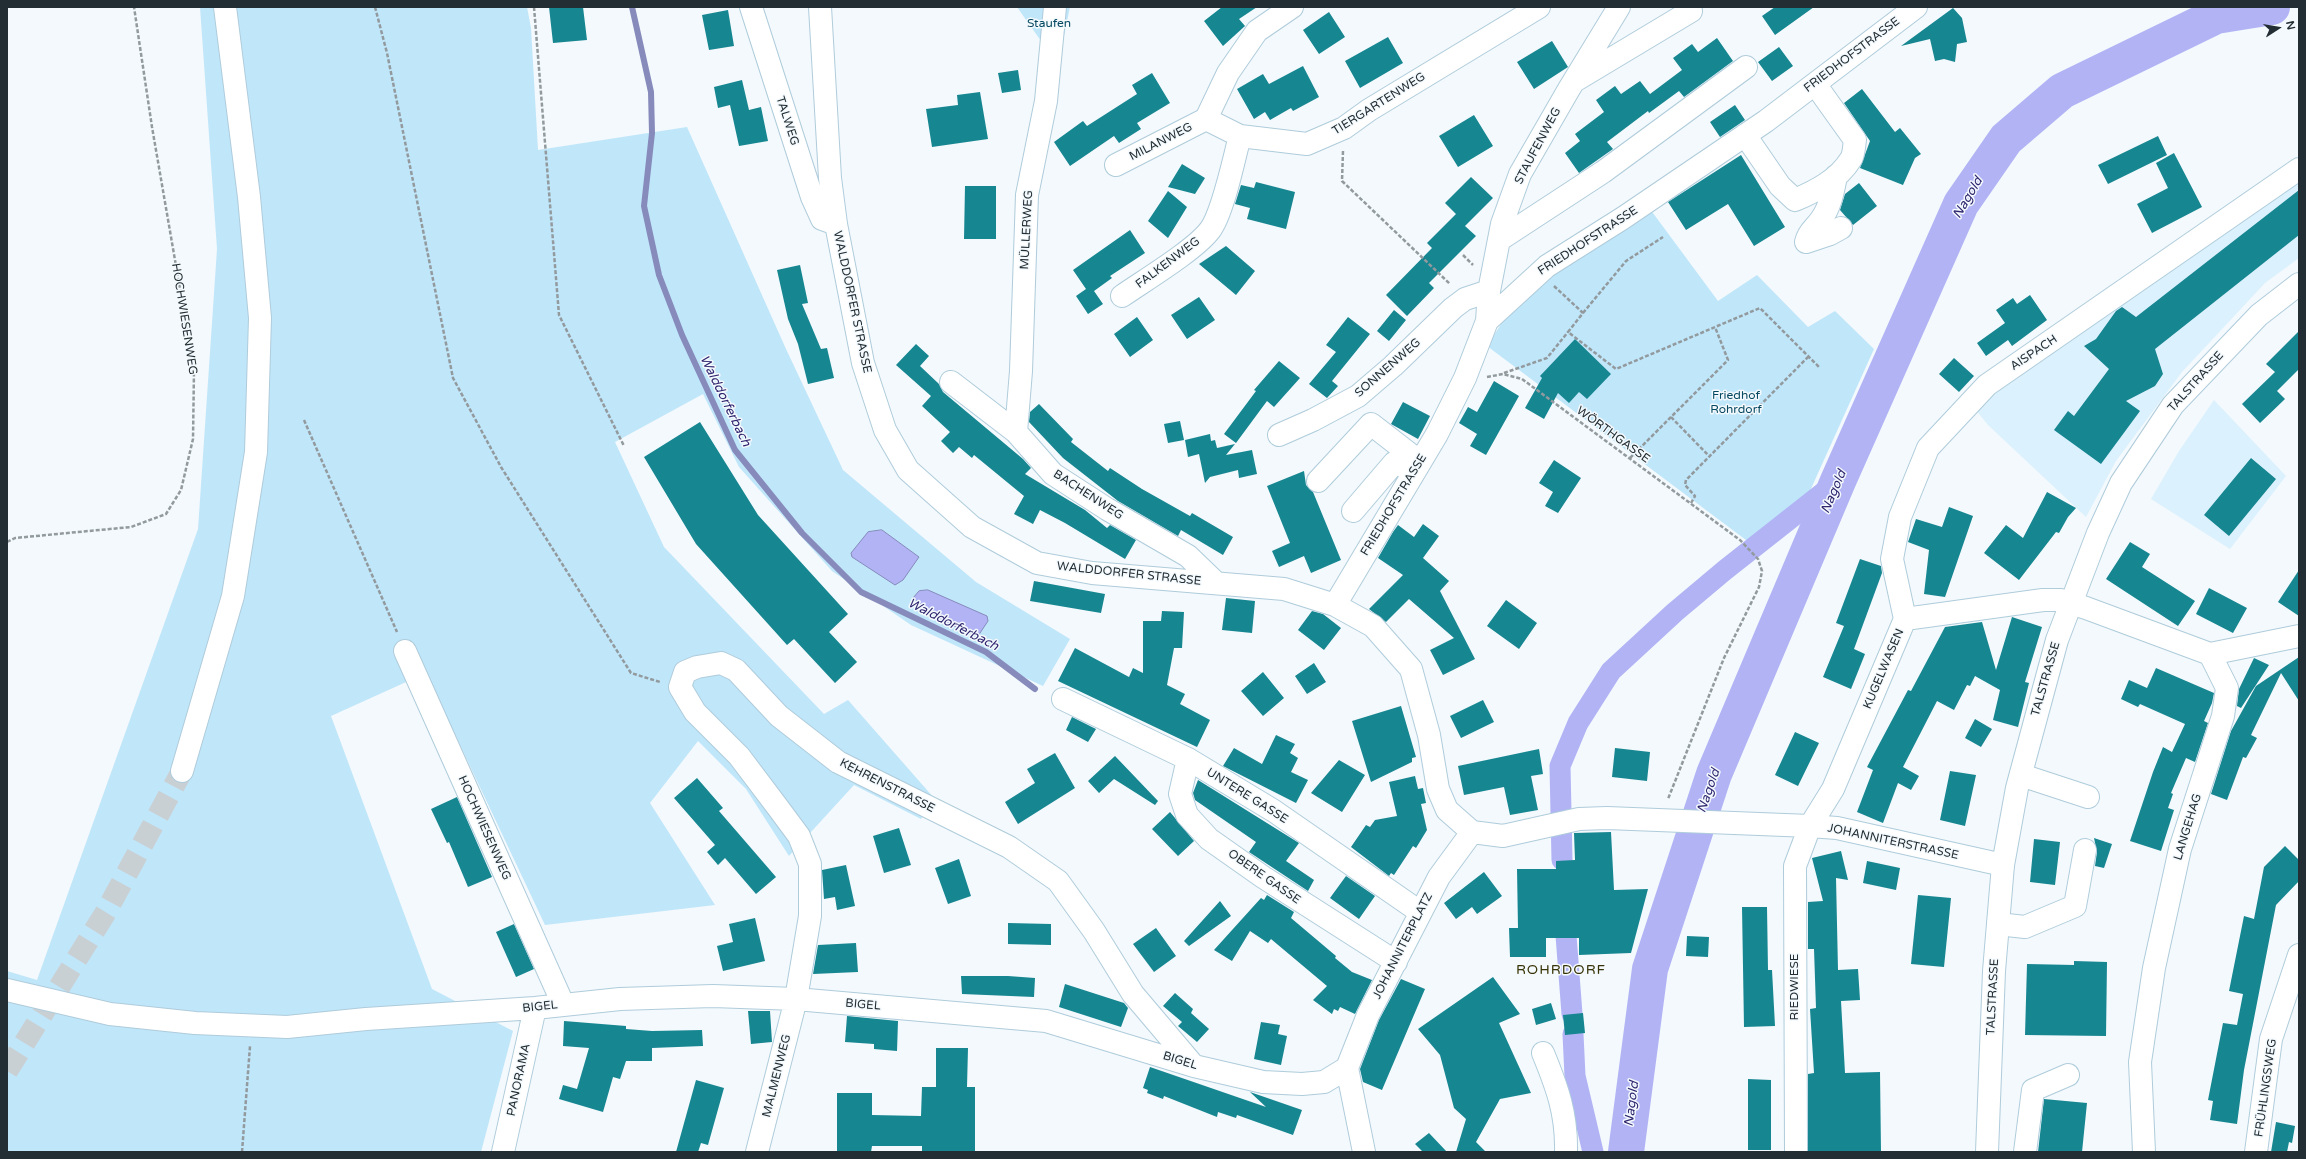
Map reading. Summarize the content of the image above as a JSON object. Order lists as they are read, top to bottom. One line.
{"streets":{"street":["FRIEDHOFSTRASSE","TIERGARTENWEG","TALWEG","MILANWEG","STAUFENWEG","MÜLLERWEG","FALKENWEG","WALDDORFER STRASSE","HOCHWIESENWEG","AISPACH","SONNENWEG","TALSTRASSE","BACHENWEG","KUGELWASEN","KEHRENSTRASSE","UNTERE GASSE","LANGEHAG","JOHANNITERSTRASSE","OBERE GASSE","JOHANNITERPLATZ","RIEDWIESE","BIGEL","MALMENWEG","PANORAMA","FRÜHLINGSWEG"],"path":["WÖRTHGASSE"]},"crossings":[["FRIEDHOFSTRASSE","STAUFENWEG"],["FRIEDHOFSTRASSE","WALDDORFER STRASSE"],["FRIEDHOFSTRASSE","WÖRTHGASSE"],["TIERGARTENWEG","MILANWEG"],["TIERGARTENWEG","FALKENWEG"],["TALWEG","WALDDORFER STRASSE"],["STAUFENWEG","SONNENWEG"],["MÜLLERWEG","BACHENWEG"],["WALDDORFER STRASSE","BACHENWEG"],["WALDDORFER STRASSE","JOHANNITERSTRASSE"],["WALDDORFER STRASSE","JOHANNITERPLATZ"],["HOCHWIESENWEG","BIGEL"],["AISPACH","KUGELWASEN"],["TALSTRASSE","KUGELWASEN"],["TALSTRASSE","JOHANNITERSTRASSE"],["WÖRTHGASSE","JOHANNITERSTRASSE"],["KUGELWASEN","JOHANNITERSTRASSE"],["KUGELWASEN","RIEDWIESE"],["KEHRENSTRASSE","BIGEL"],["UNTERE GASSE","OBERE GASSE"],["UNTERE GASSE","JOHANNITERPLATZ"],["JOHANNITERSTRASSE","JOHANNITERPLATZ"],["JOHANNITERSTRASSE","RIEDWIESE"],["OBERE GASSE","JOHANNITERPLATZ"],["JOHANNITERPLATZ","BIGEL"],["BIGEL","MALMENWEG"],["BIGEL","PANORAMA"]],"districts":["ROHRDORF"],"water":["Nagold","Walddorferbach"],"parks":["Staufen","Friedhof Rohrdorf"],"north":"right"}
